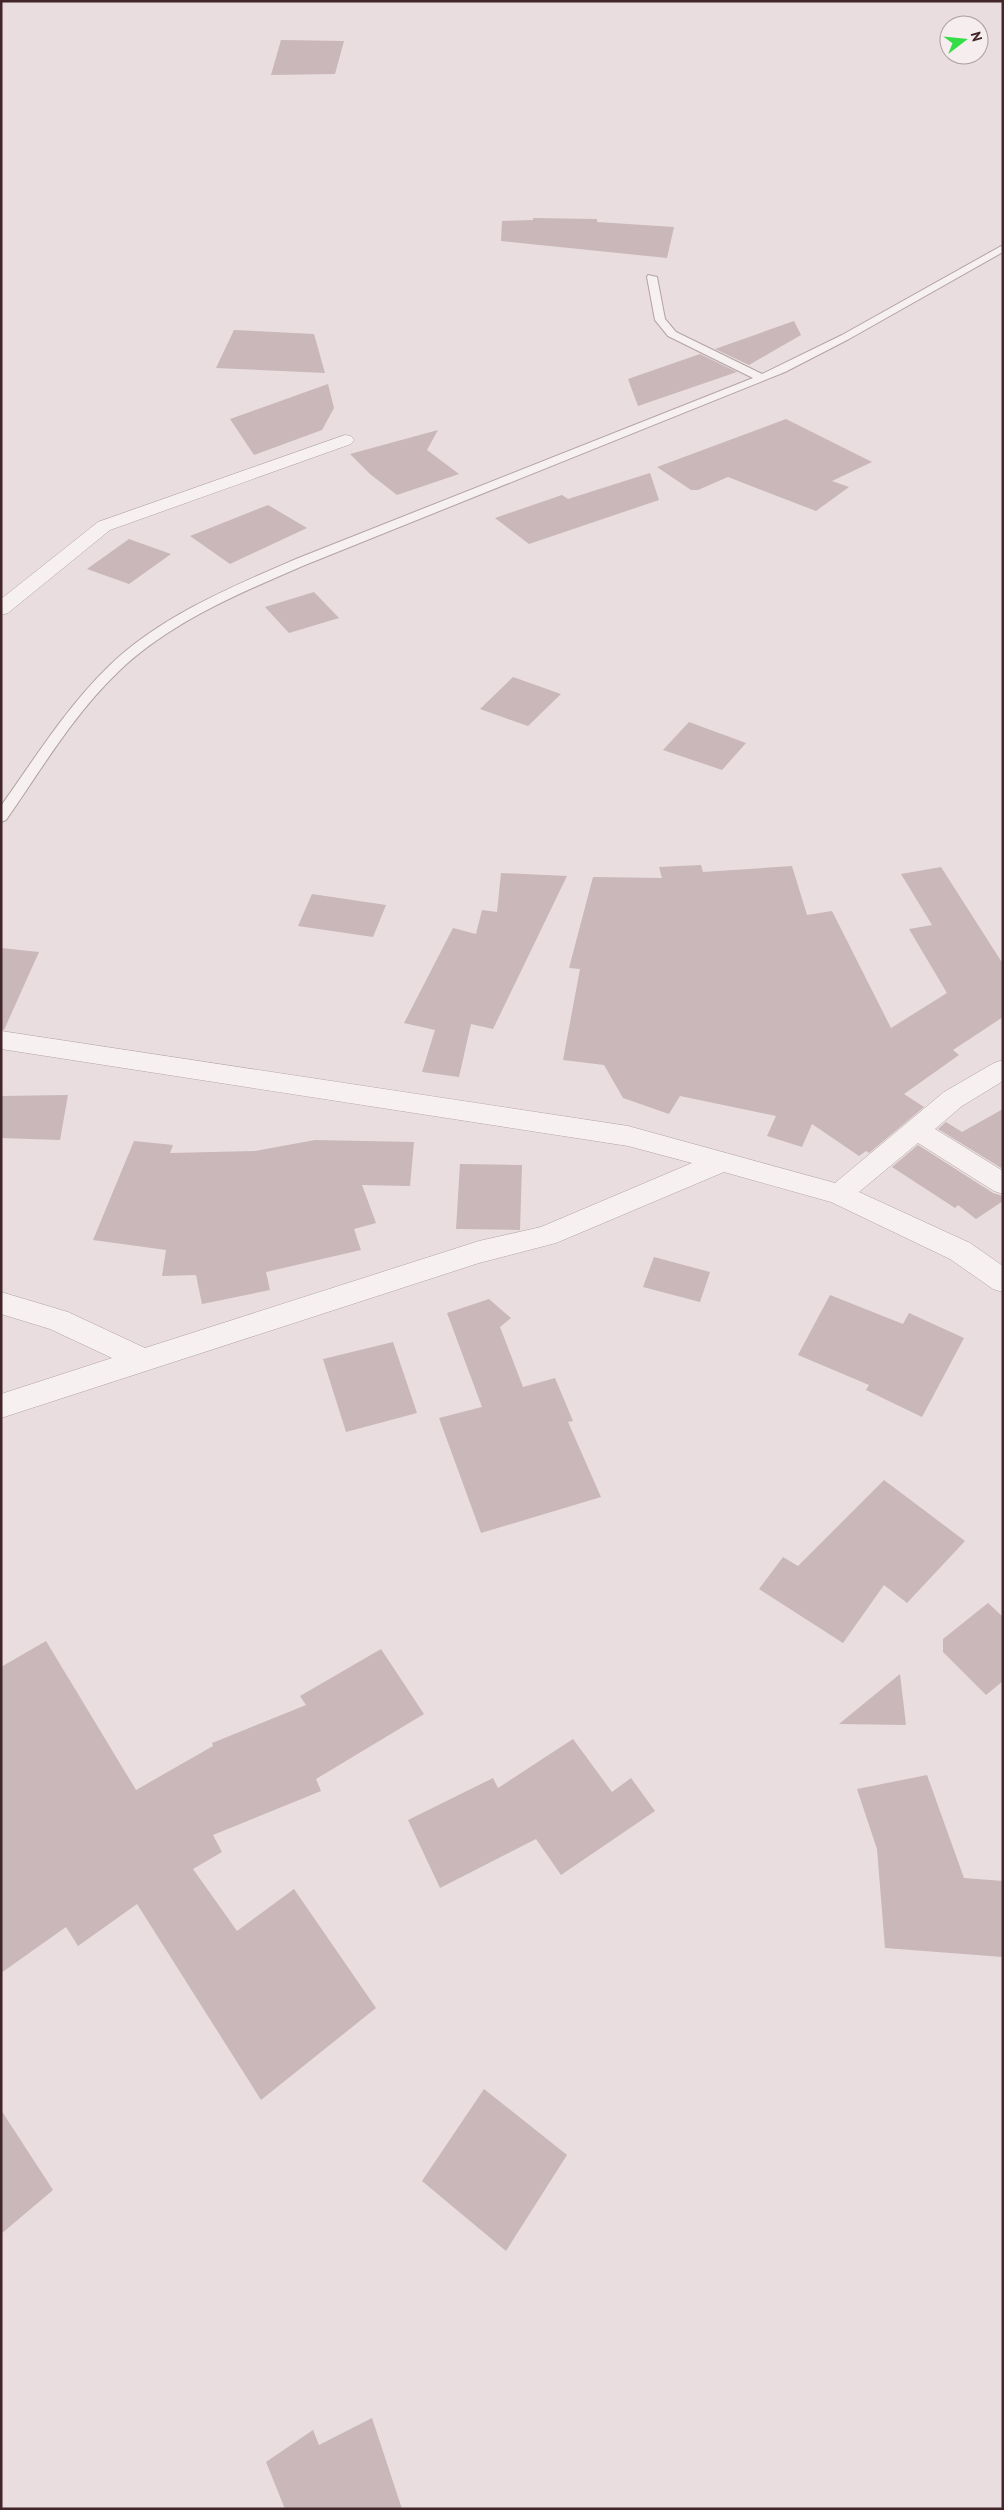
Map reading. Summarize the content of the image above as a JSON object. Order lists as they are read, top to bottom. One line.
{"north":"right"}
